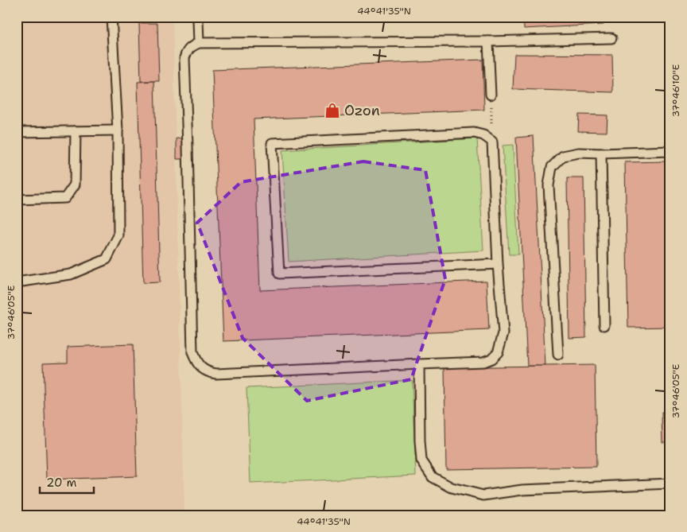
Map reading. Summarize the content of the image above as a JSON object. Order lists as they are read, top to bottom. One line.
{"places":{"shop":["Ozon"]},"scale_bar":"20 m","coordinates":["44°41'35\"N","37°46'10\"E","37°46'05\"E"]}
